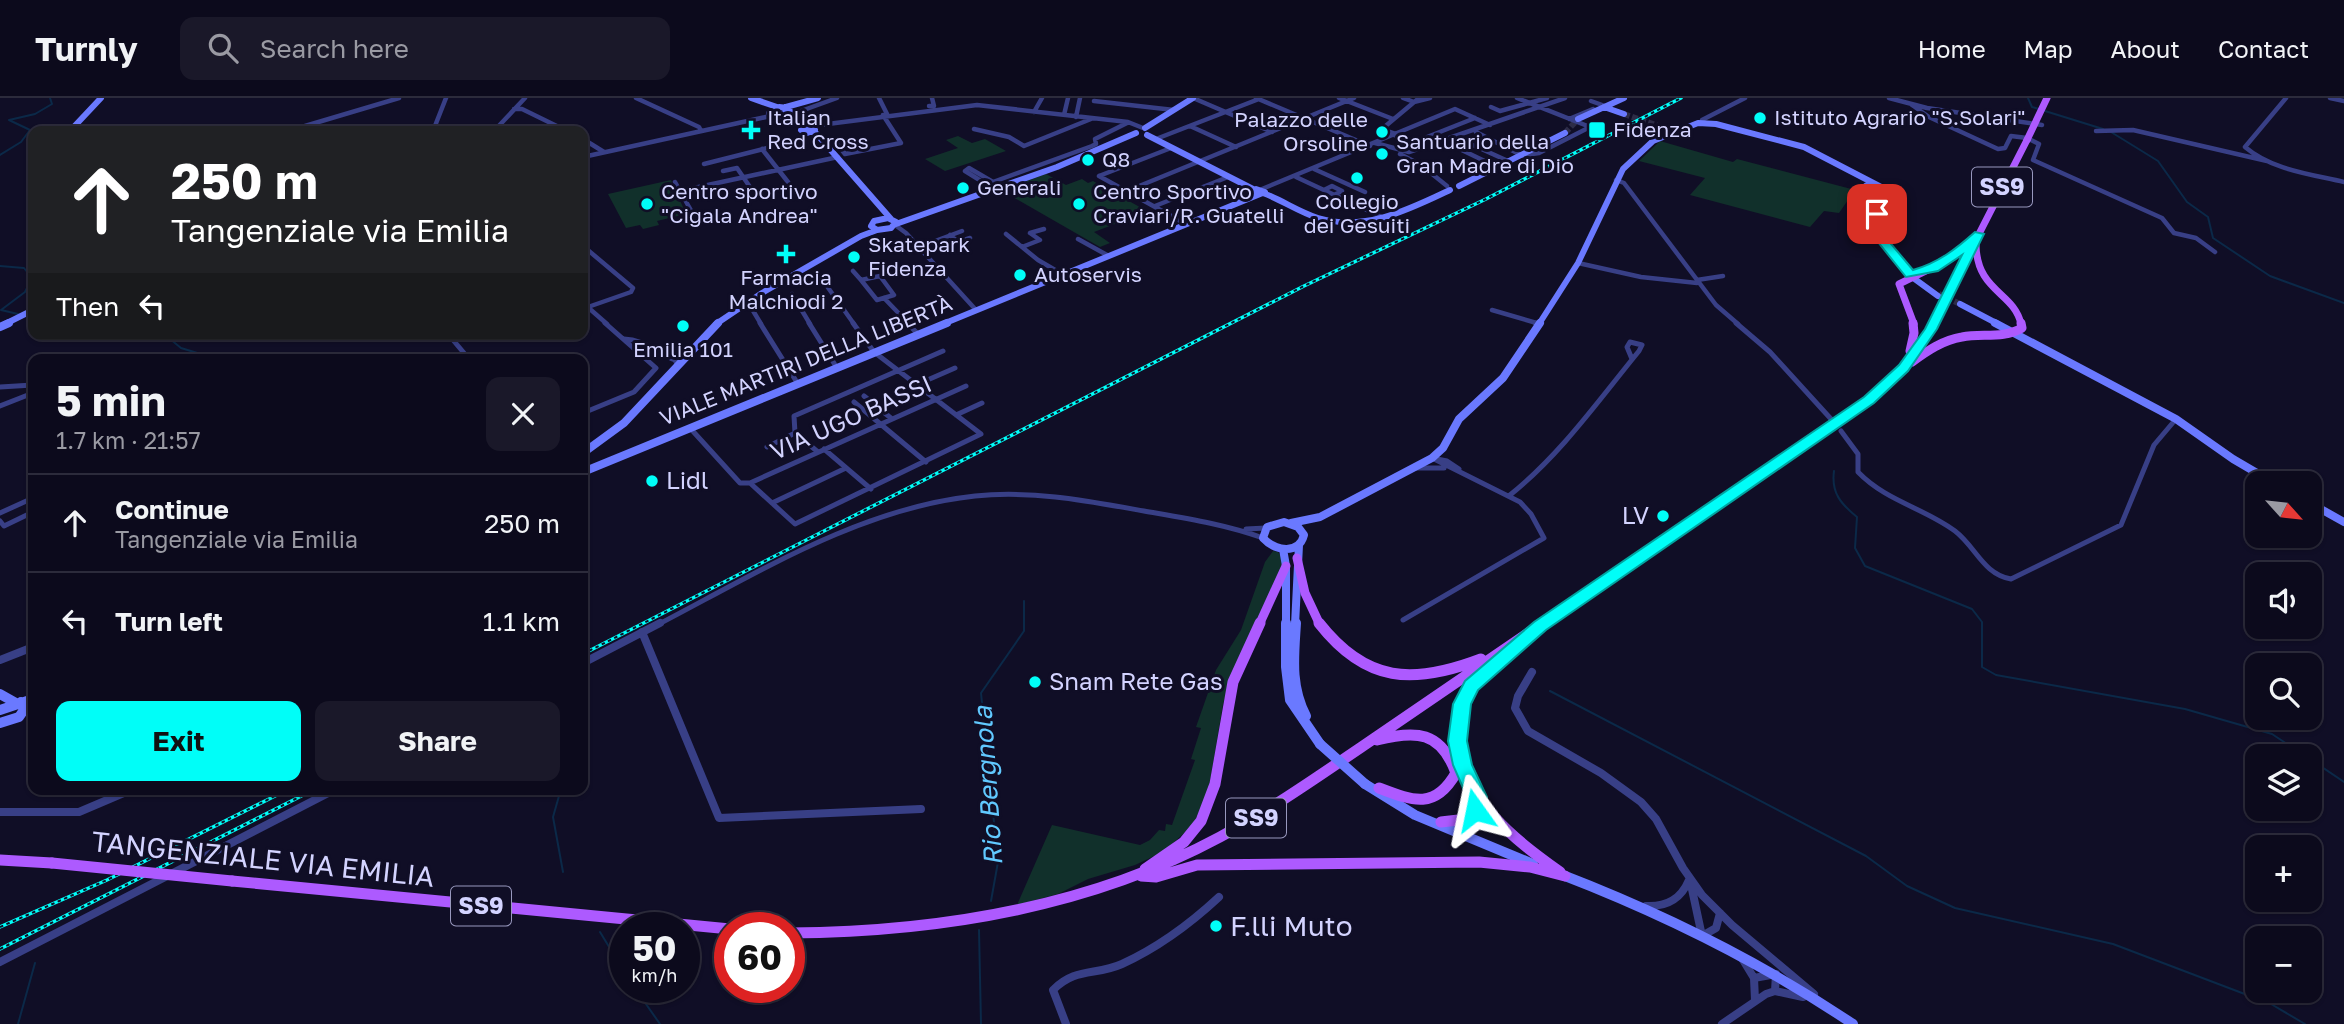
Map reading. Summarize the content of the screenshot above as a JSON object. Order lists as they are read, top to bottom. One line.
{"streets":{"main road":["SS9","TANGENZIALE VIA EMILIA"],"street":["VIALE MARTIRI DELLA LIBERTÀ","VIA UGO BASSI"]},"water":["Rio Bergnola"],"places":{"other":["Istituto Agrario \"S.Solari\"","Palazzo delle Orsoline","Santuario della Gran Madre di Dio","Q8","Collegio dei Gesuiti","Generali","Centro sportivo \"Cigala Andrea\"","Centro Sportivo Craviari/R. Guatelli","Skatepark Fidenza","Autoservis","Emilia 101","Lidl","LV","Snam Rete Gas","F.lli Muto"],"health":["Italian Red Cross","Farmacia Malchiodi 2"],"transit":["Fidenza"]},"north":"bottom right","page":{"header":"Turnly","search":"Search here","nav":["Home","Map","About","Contact"],"turn":["250 m","Tangenziale via Emilia"],"then":"Then","heading":["5 min","1.7 km · 21:57"],"map_buttons":["+","−"],"list":[{"name":"Continue","note":"Tangenziale via Emilia","value":"250 m"},{"name":"Turn left","value":"1.1 km"}],"buttons":["Exit","Share"],"speed":"50 km/h","limit":"60"}}
